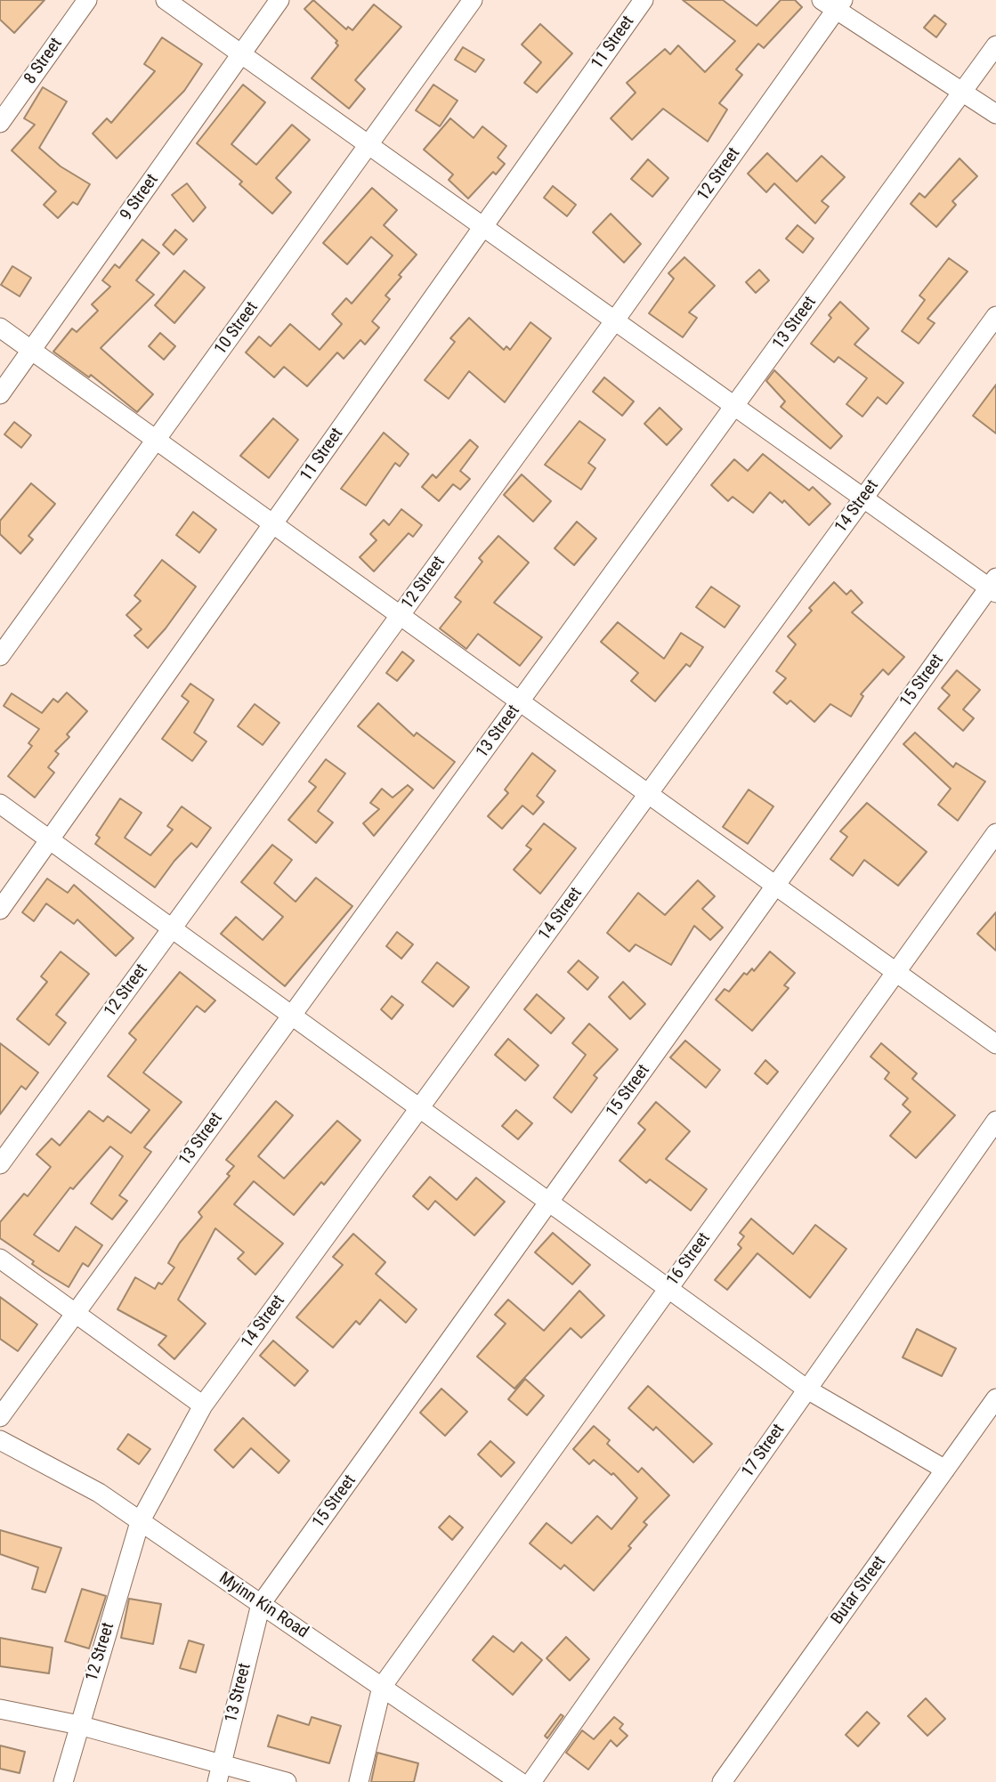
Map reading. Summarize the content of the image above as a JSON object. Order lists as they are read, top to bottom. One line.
{"streets":{"street":["11 Street","8 Street","12 Street","9 Street","13 Street","10 Street","14 Street","15 Street","16 Street","17 Street","Butar Street","Myinn Kin Road"]},"crossings":[["12 Street","14 Street"],["12 Street","Myinn Kin Road"],["13 Street","15 Street"],["13 Street","Myinn Kin Road"],["14 Street","Myinn Kin Road"],["15 Street","Myinn Kin Road"],["16 Street","Myinn Kin Road"]]}
